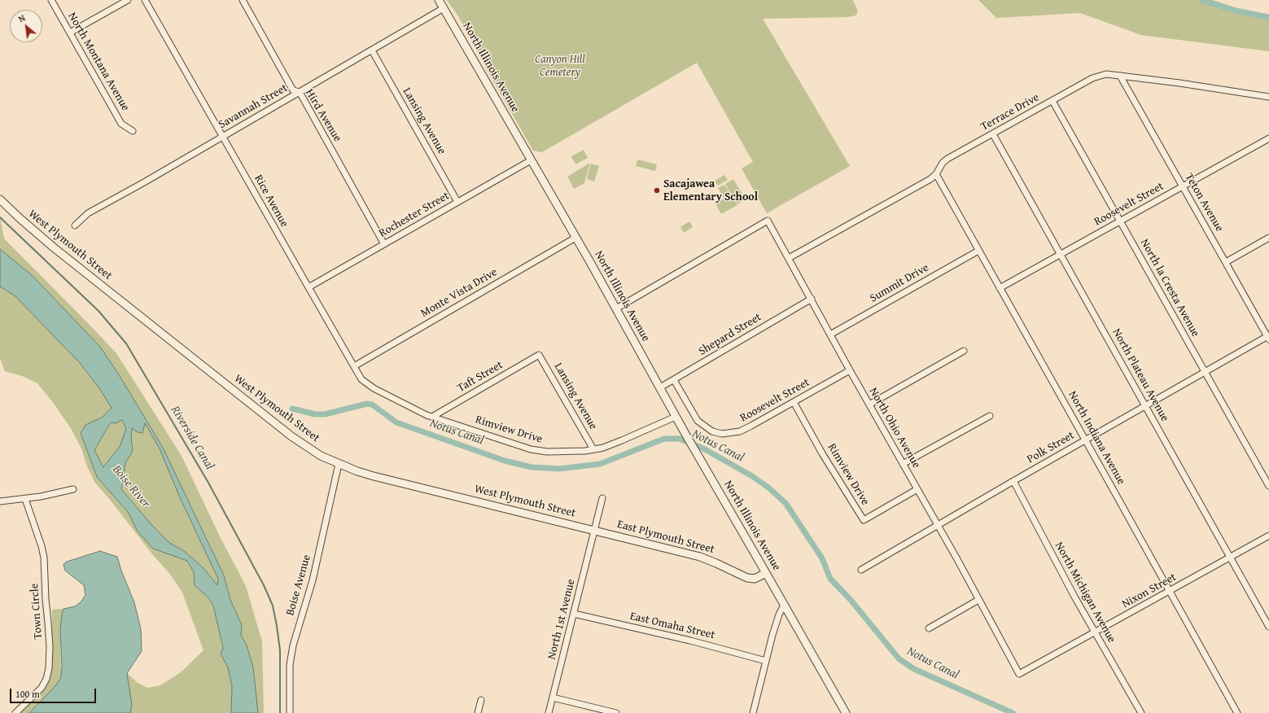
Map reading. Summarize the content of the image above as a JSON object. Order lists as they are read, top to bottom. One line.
{"streets":{"street":["North Montana Avenue","North Illinois Avenue","Savannah Street","Terrace Drive","Hird Avenue","Lansing Avenue","Rice Avenue","Teton Avenue","Roosevelt Street","Rochester Street","West Plymouth Street","Summit Drive","North la Cresta Avenue","Monte Vista Drive","Shepard Street","North Plateau Avenue","Taft Street","North Ohio Avenue","Rimview Drive","North Indiana Avenue","Polk Street","East Plymouth Street","Boise Avenue","Nixon Street","North Michigan Avenue","Town Circle","North 1st Avenue","East Omaha Street"]},"crossings":[["North Illinois Avenue","Savannah Street"],["North Illinois Avenue","Rochester Street"],["North Illinois Avenue","Monte Vista Drive"],["North Illinois Avenue","Shepard Street"],["North Illinois Avenue","North Ohio Avenue"],["North Illinois Avenue","Rimview Drive"],["North Illinois Avenue","East Plymouth Street"],["Savannah Street","Hird Avenue"],["Savannah Street","Lansing Avenue"],["Savannah Street","Rice Avenue"],["Terrace Drive","Teton Avenue"],["Terrace Drive","North la Cresta Avenue"],["Terrace Drive","North Plateau Avenue"],["Terrace Drive","North Ohio Avenue"],["Terrace Drive","North Indiana Avenue"],["Hird Avenue","Rochester Street"],["Lansing Avenue","Rochester Street"],["Lansing Avenue","Taft Street"],["Lansing Avenue","Rimview Drive"],["Rice Avenue","Rochester Street"],["Rice Avenue","Monte Vista Drive"],["Rice Avenue","Rimview Drive"],["Teton Avenue","Roosevelt Street"],["Teton Avenue","Polk Street"],["Roosevelt Street","North la Cresta Avenue"],["Roosevelt Street","Shepard Street"],["Roosevelt Street","North Plateau Avenue"],["Roosevelt Street","North Ohio Avenue"],["Roosevelt Street","Rimview Drive"],["Roosevelt Street","North Indiana Avenue"],["West Plymouth Street","East Plymouth Street"],["West Plymouth Street","Boise Avenue"],["West Plymouth Street","North 1st Avenue"],["Summit Drive","North Ohio Avenue"],["Summit Drive","North Indiana Avenue"],["North la Cresta Avenue","Polk Street"],["Shepard Street","North Ohio Avenue"],["North Plateau Avenue","Polk Street"],["North Plateau Avenue","Nixon Street"],["Taft Street","Rimview Drive"],["North Ohio Avenue","Rimview Drive"],["North Ohio Avenue","Polk Street"],["North Ohio Avenue","Nixon Street"],["North Indiana Avenue","Polk Street"],["North Indiana Avenue","Nixon Street"],["Polk Street","North Michigan Avenue"],["East Plymouth Street","North 1st Avenue"],["Nixon Street","North Michigan Avenue"],["North 1st Avenue","East Omaha Street"]],"water":["Notus Canal","Riverside Canal","Boise River"],"parks":["Canyon Hill Cemetery"],"places":["Sacajawea Elementary School"],"scale_bar":"100 m","north":"top left"}
